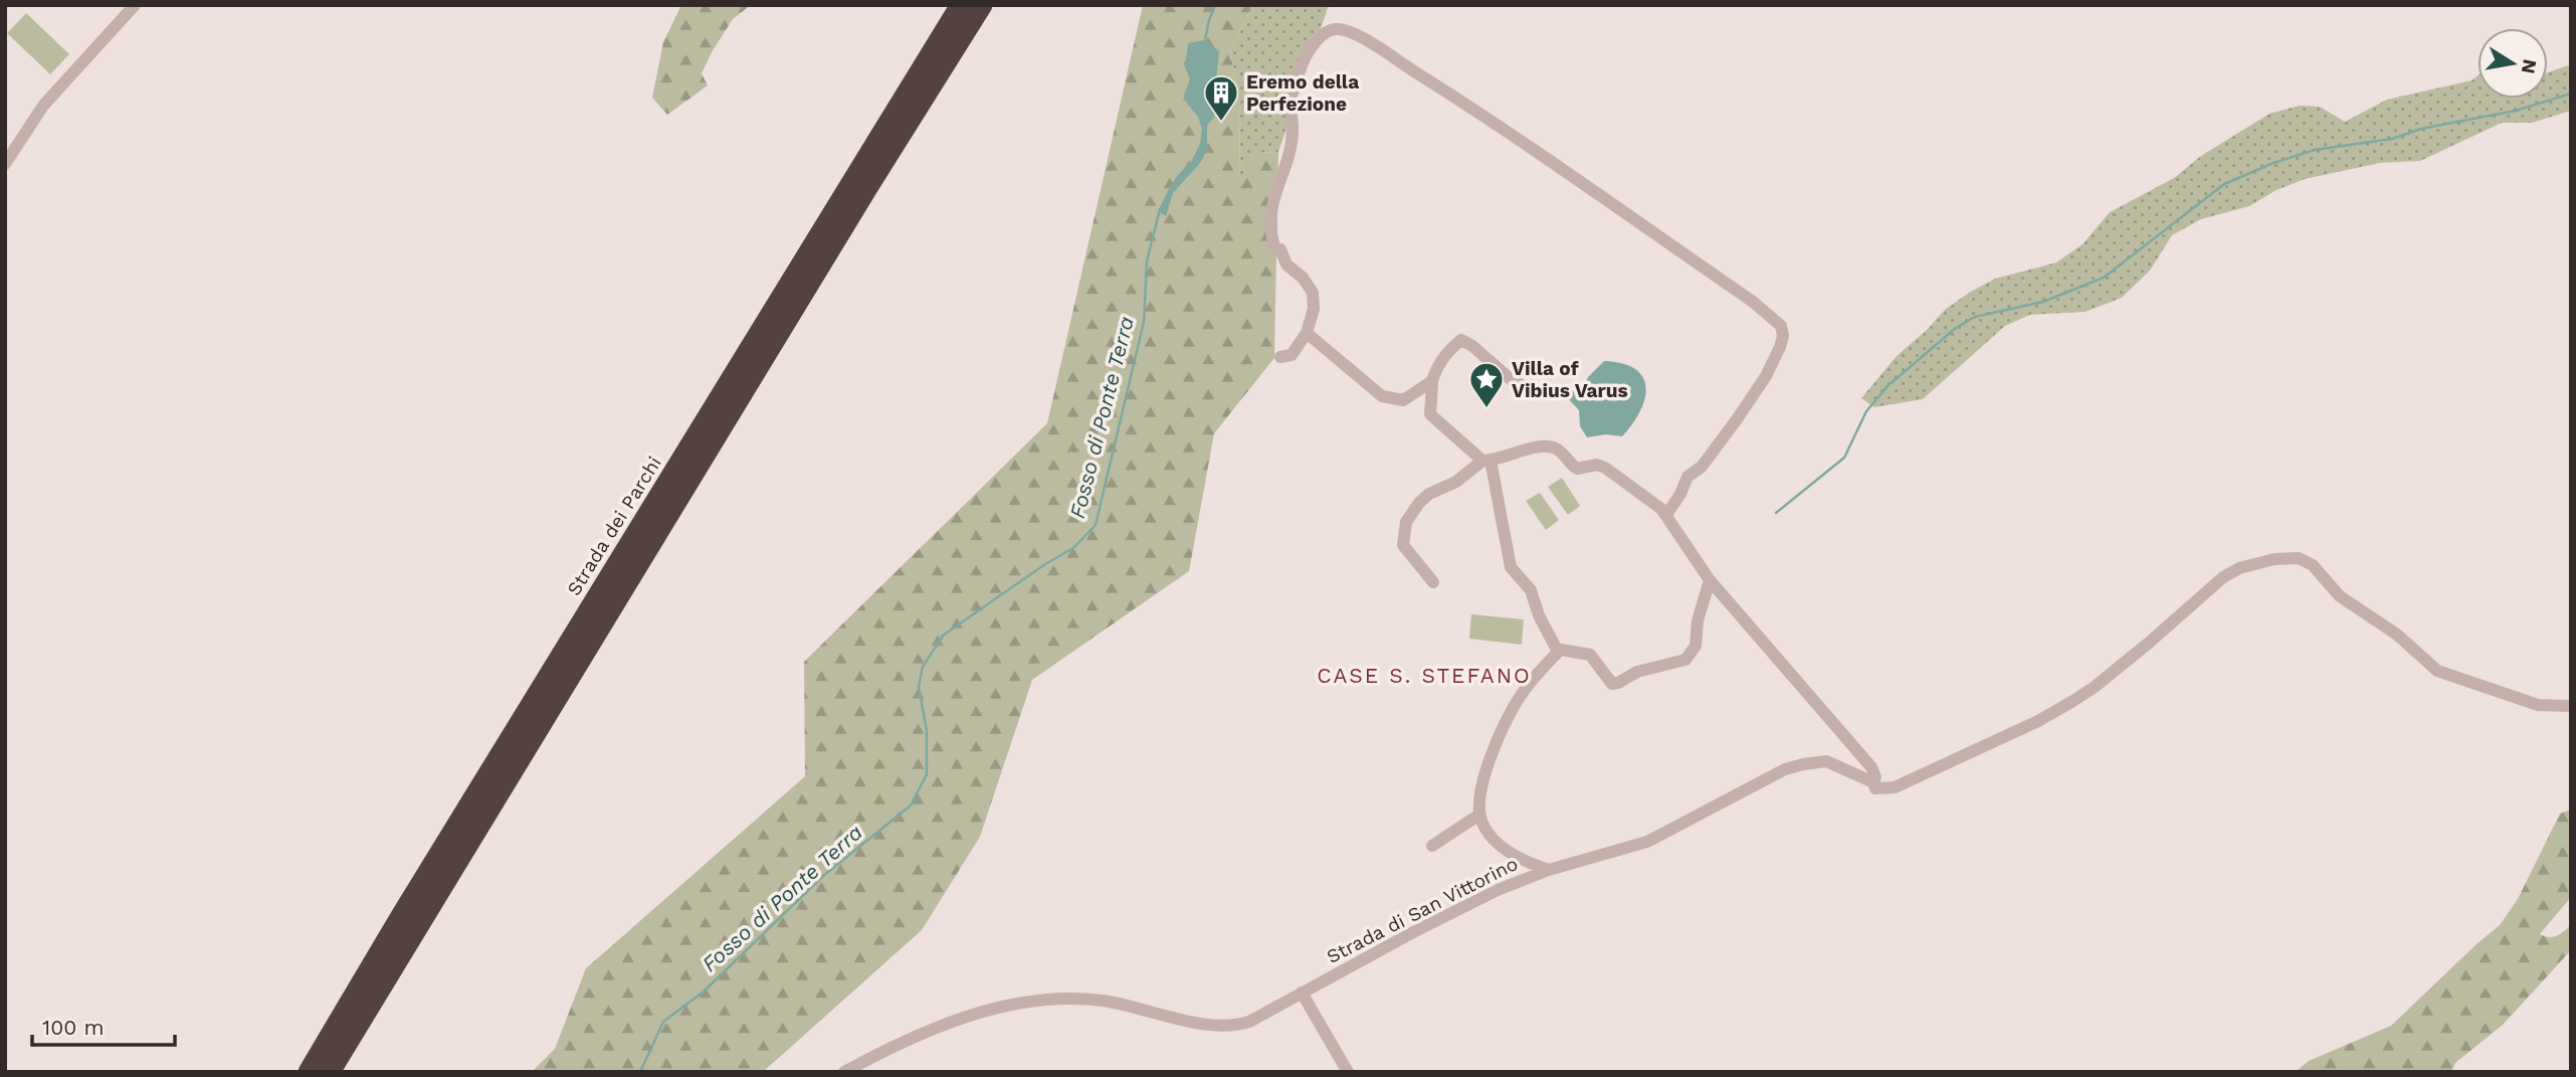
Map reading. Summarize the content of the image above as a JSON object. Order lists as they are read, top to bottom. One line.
{"streets":{"highway":["Strada dei Parchi"],"street":["Strada di San Vittorino"]},"districts":["CASE S. STEFANO"],"water":["Fosso di Ponte Terra"],"places":{"building":["Eremo della Perfezione"],"place":["Villa of Vibius Varus"]},"scale_bar":"100 m","north":"right"}
